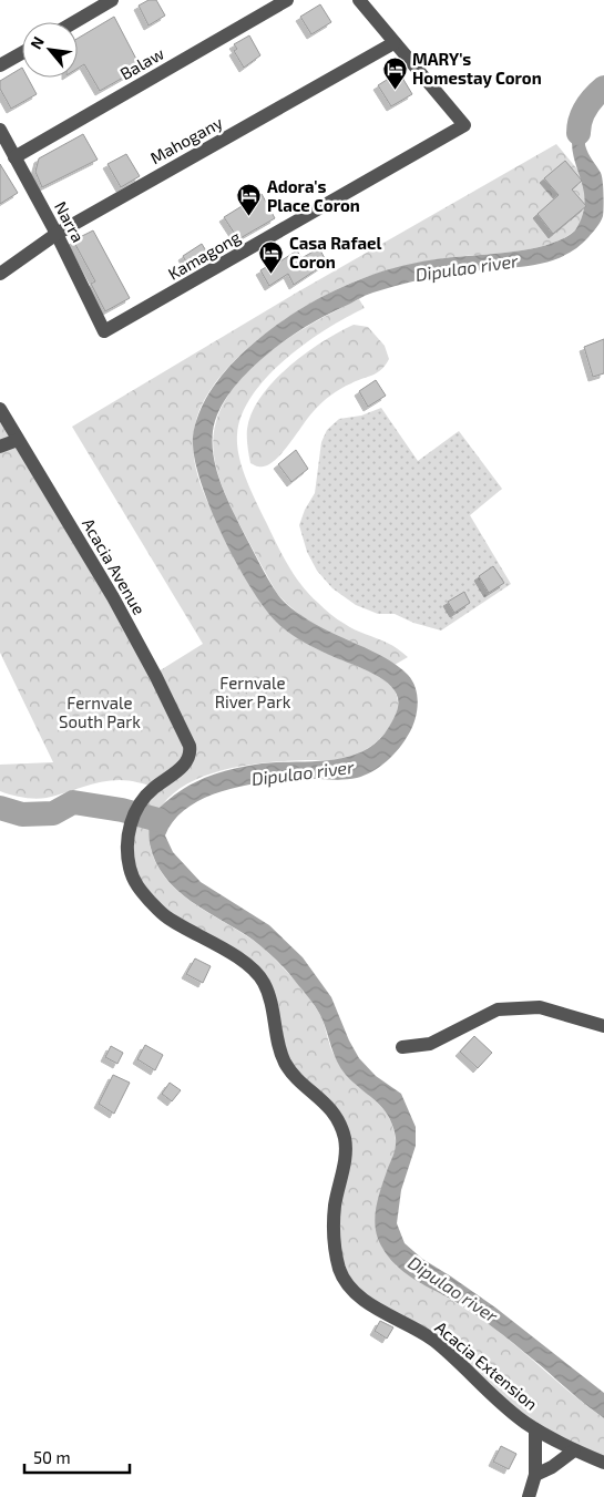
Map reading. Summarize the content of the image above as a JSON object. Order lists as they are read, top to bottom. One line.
{"streets":{"street":["Balaw","Mahogany","Narra","Kamagong","Acacia Avenue","Acacia Extension"]},"crossings":[["Balaw","Narra"],["Mahogany","Narra"],["Mahogany","Kamagong"],["Narra","Kamagong"],["Acacia Avenue","Acacia Extension"]],"water":["Dipulao river"],"parks":["Fernvale River Park","Fernvale South Park"],"places":{"hotel":["MARY's Homestay Coron","Adora's Place Coron","Casa Rafael Coron"]},"scale_bar":"50 m","north":"top left"}
